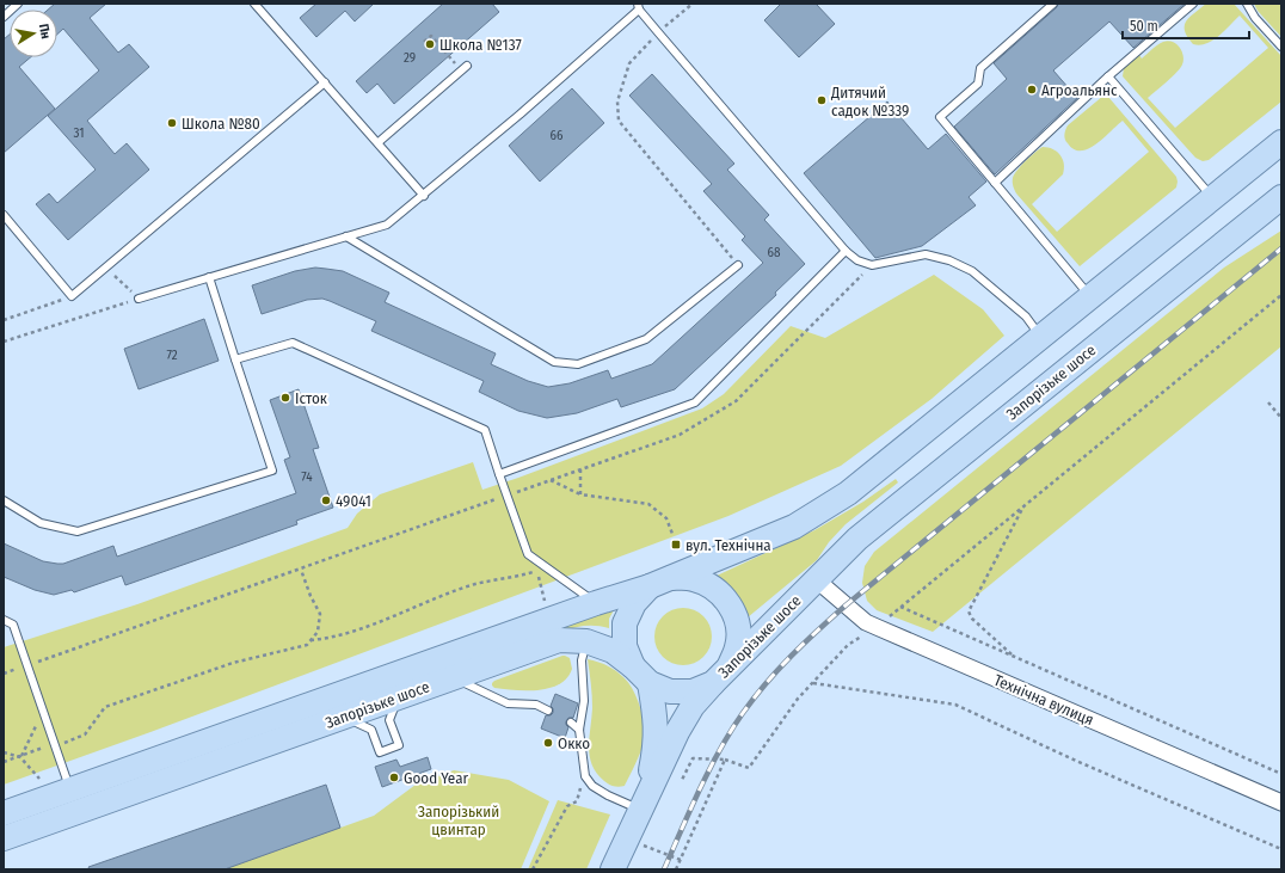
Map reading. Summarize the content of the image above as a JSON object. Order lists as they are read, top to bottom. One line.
{"streets":{"main road":["Запорізьке шосе"],"street":["Технічна вулиця"]},"crossings":[["Запорізьке шосе","Технічна вулиця"]],"parks":["Запорізький цвинтар"],"places":{"other":["Школа №137","Агроальянс","Дитячий садок №339","Школа №80","Істок","49041","Окко","Good Year"],"transit":["вул. Технічна"]},"house_numbers":["29","31","66","68","72","74"],"scale_bar":"50 m","north":"right"}
